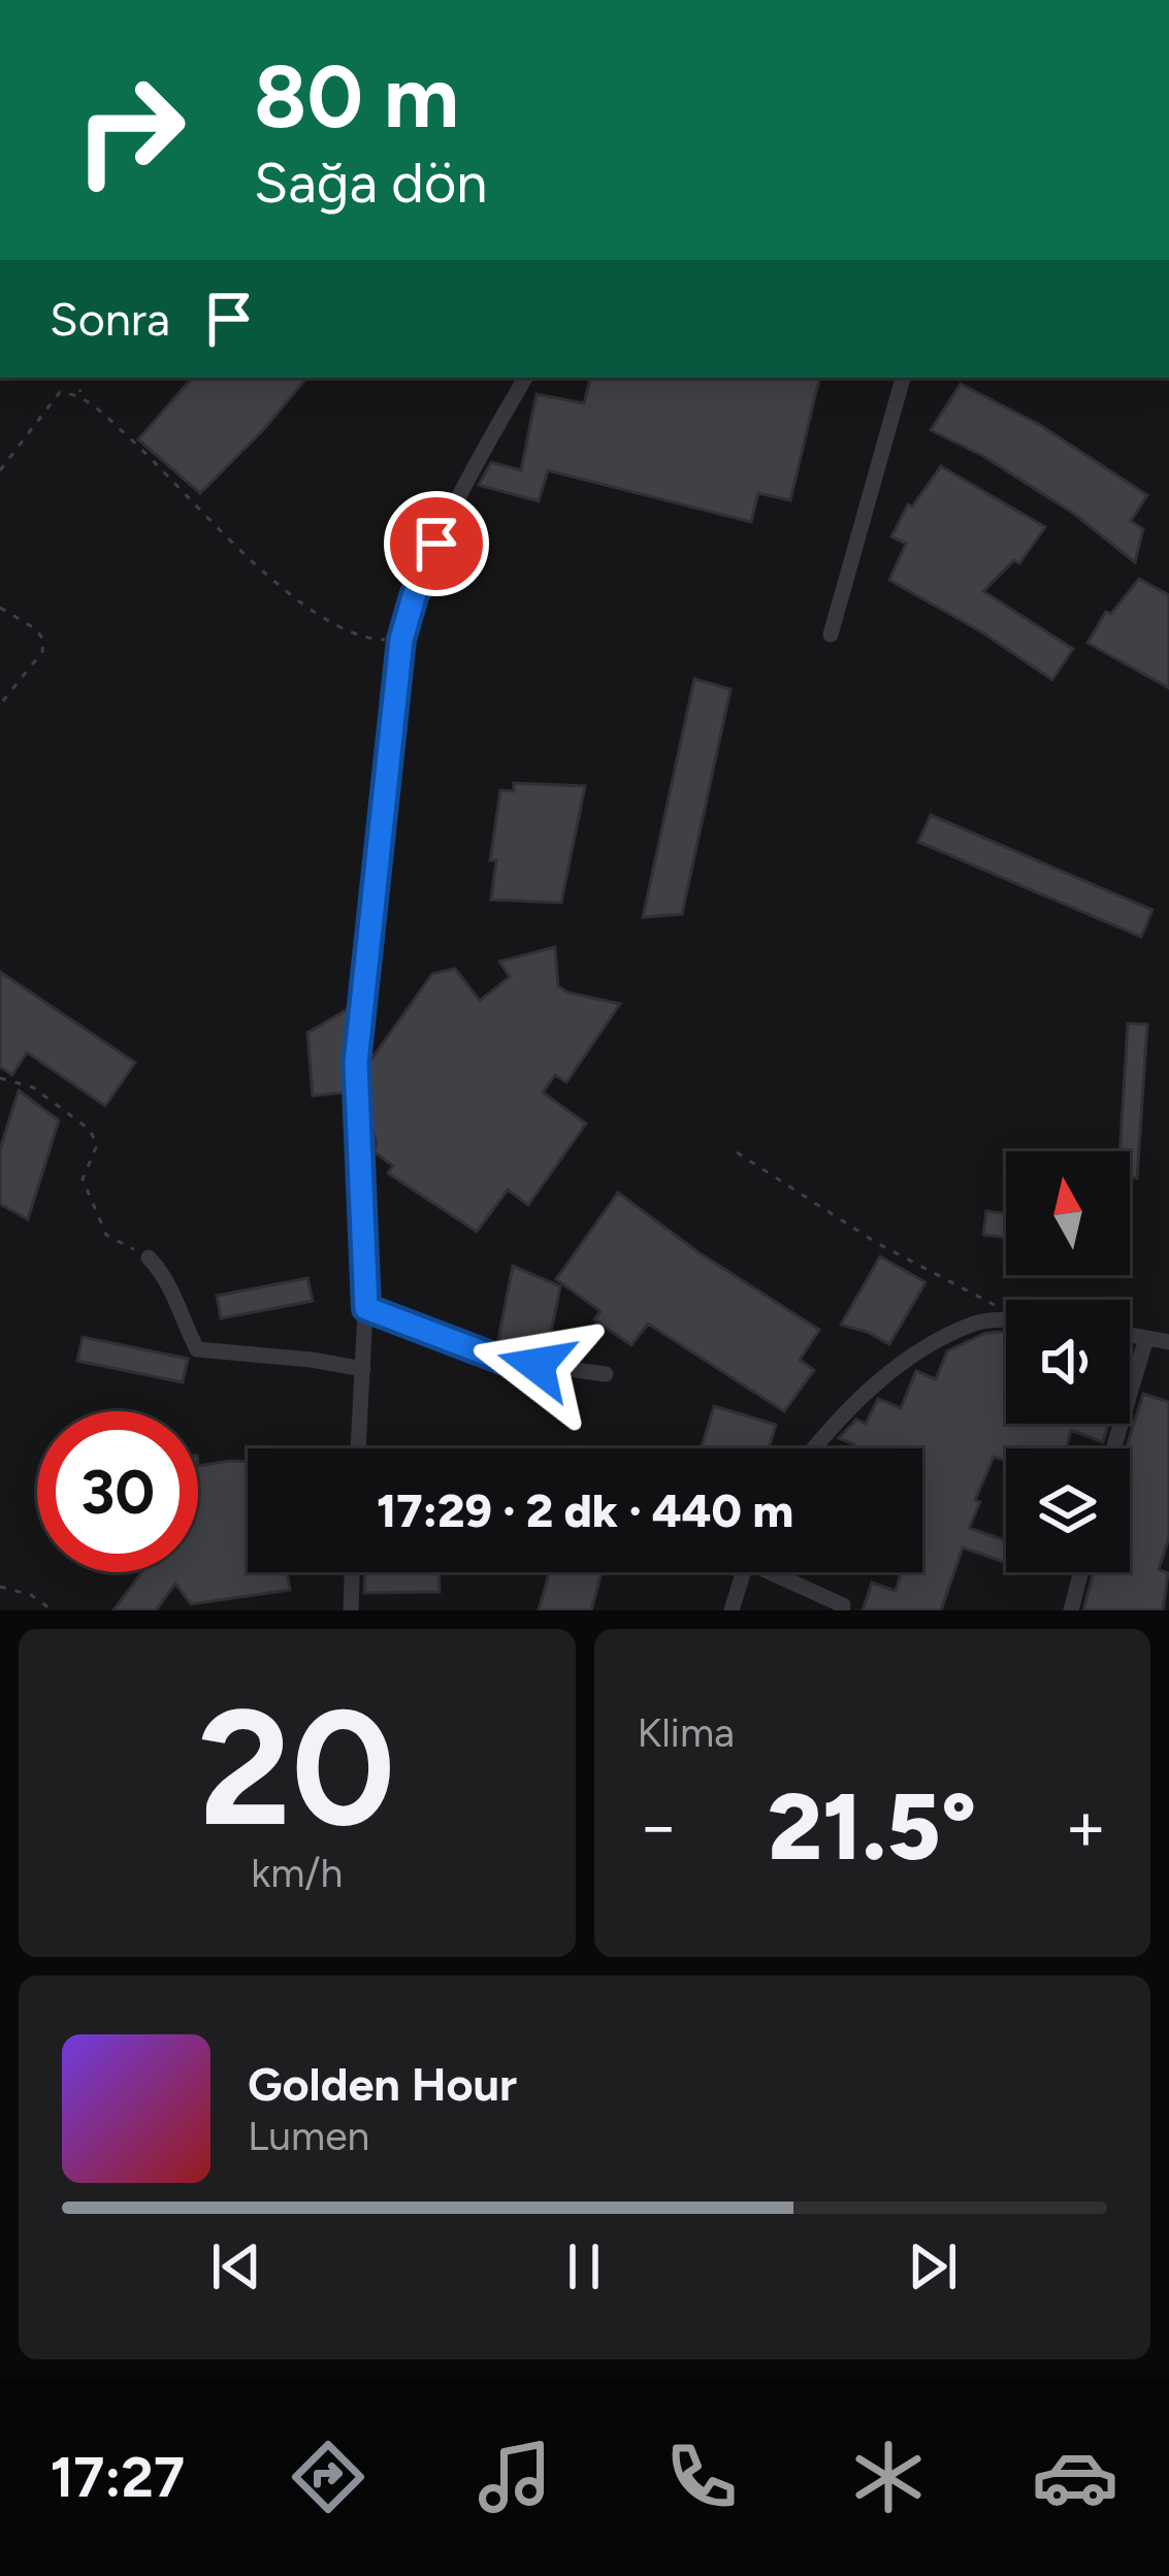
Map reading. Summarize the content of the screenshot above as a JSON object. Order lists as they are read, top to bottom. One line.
{"north":"top","page":{"turn":["80 m","Sağa dön"],"then":"Sonra","limit":"30","trip":"17:29 · 2 dk · 440 m","tile":[["20","km/h"],"Klima"],"heat":["−","21.5°","+"],"song":["Golden Hour","Lumen"],"tabs":"17:27"}}
